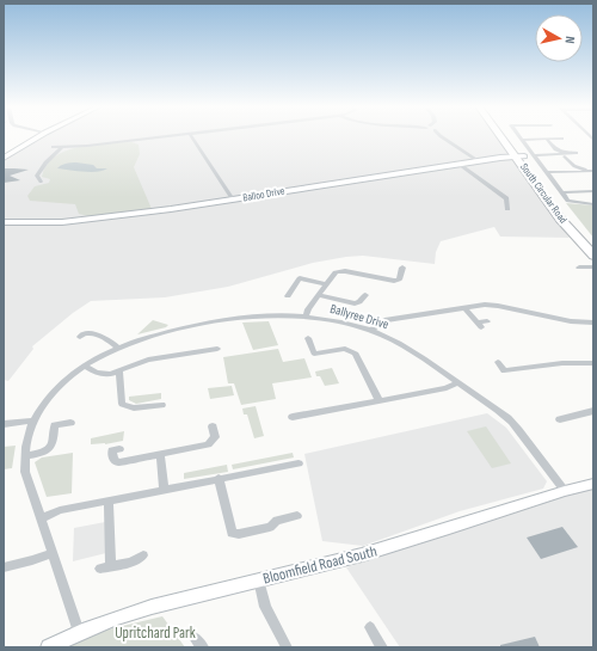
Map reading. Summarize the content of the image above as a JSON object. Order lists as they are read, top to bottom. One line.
{"streets":{"highway":["South Circular Road"],"street":["Balloo Drive","Ballyree Drive","Bloomfield Road South"]},"crossings":[["South Circular Road","Balloo Drive"],["Ballyree Drive","Bloomfield Road South"]],"parks":["Upritchard Park"],"north":"right"}
